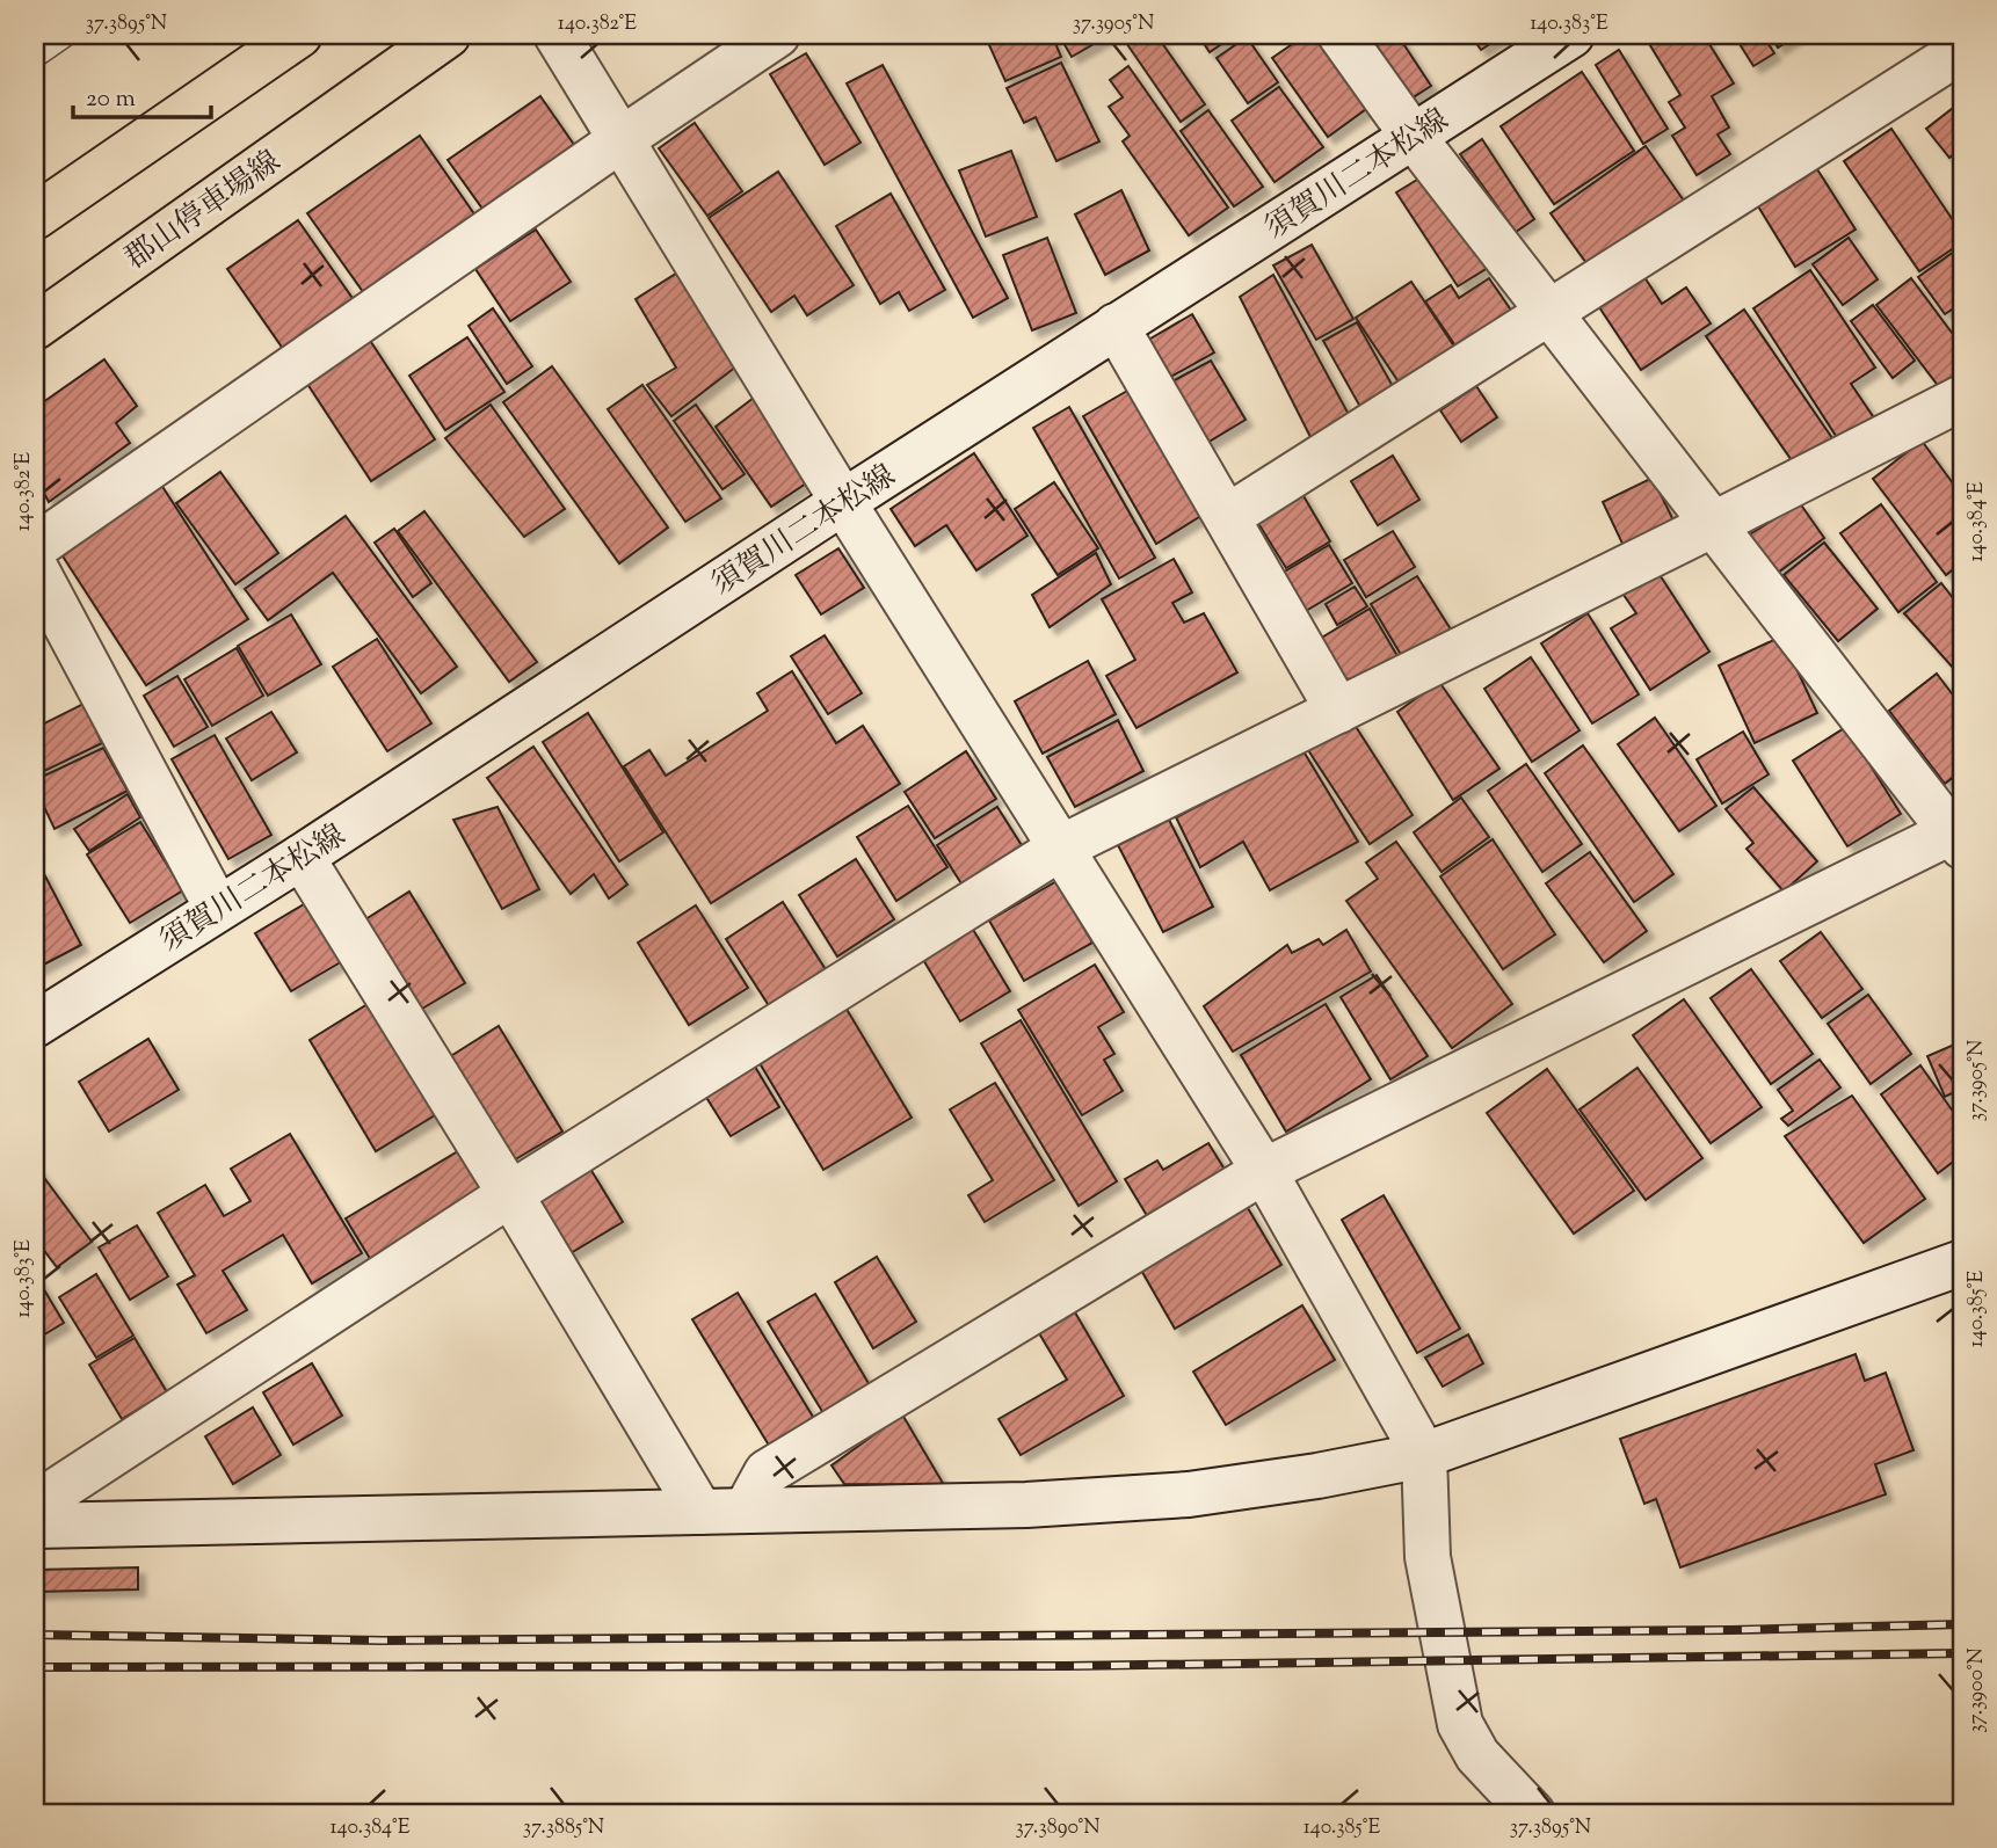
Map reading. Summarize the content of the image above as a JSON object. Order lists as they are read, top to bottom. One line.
{"streets":{"main road":["郡山停車場線"],"street":["須賀川二本松線"]},"scale_bar":"20 m","coordinates":["37.3895°N","140.382°E","37.3905°N","140.383°E","140.384°E","140.385°E","37.3900°N","37.3885°N","37.3890°N"]}
